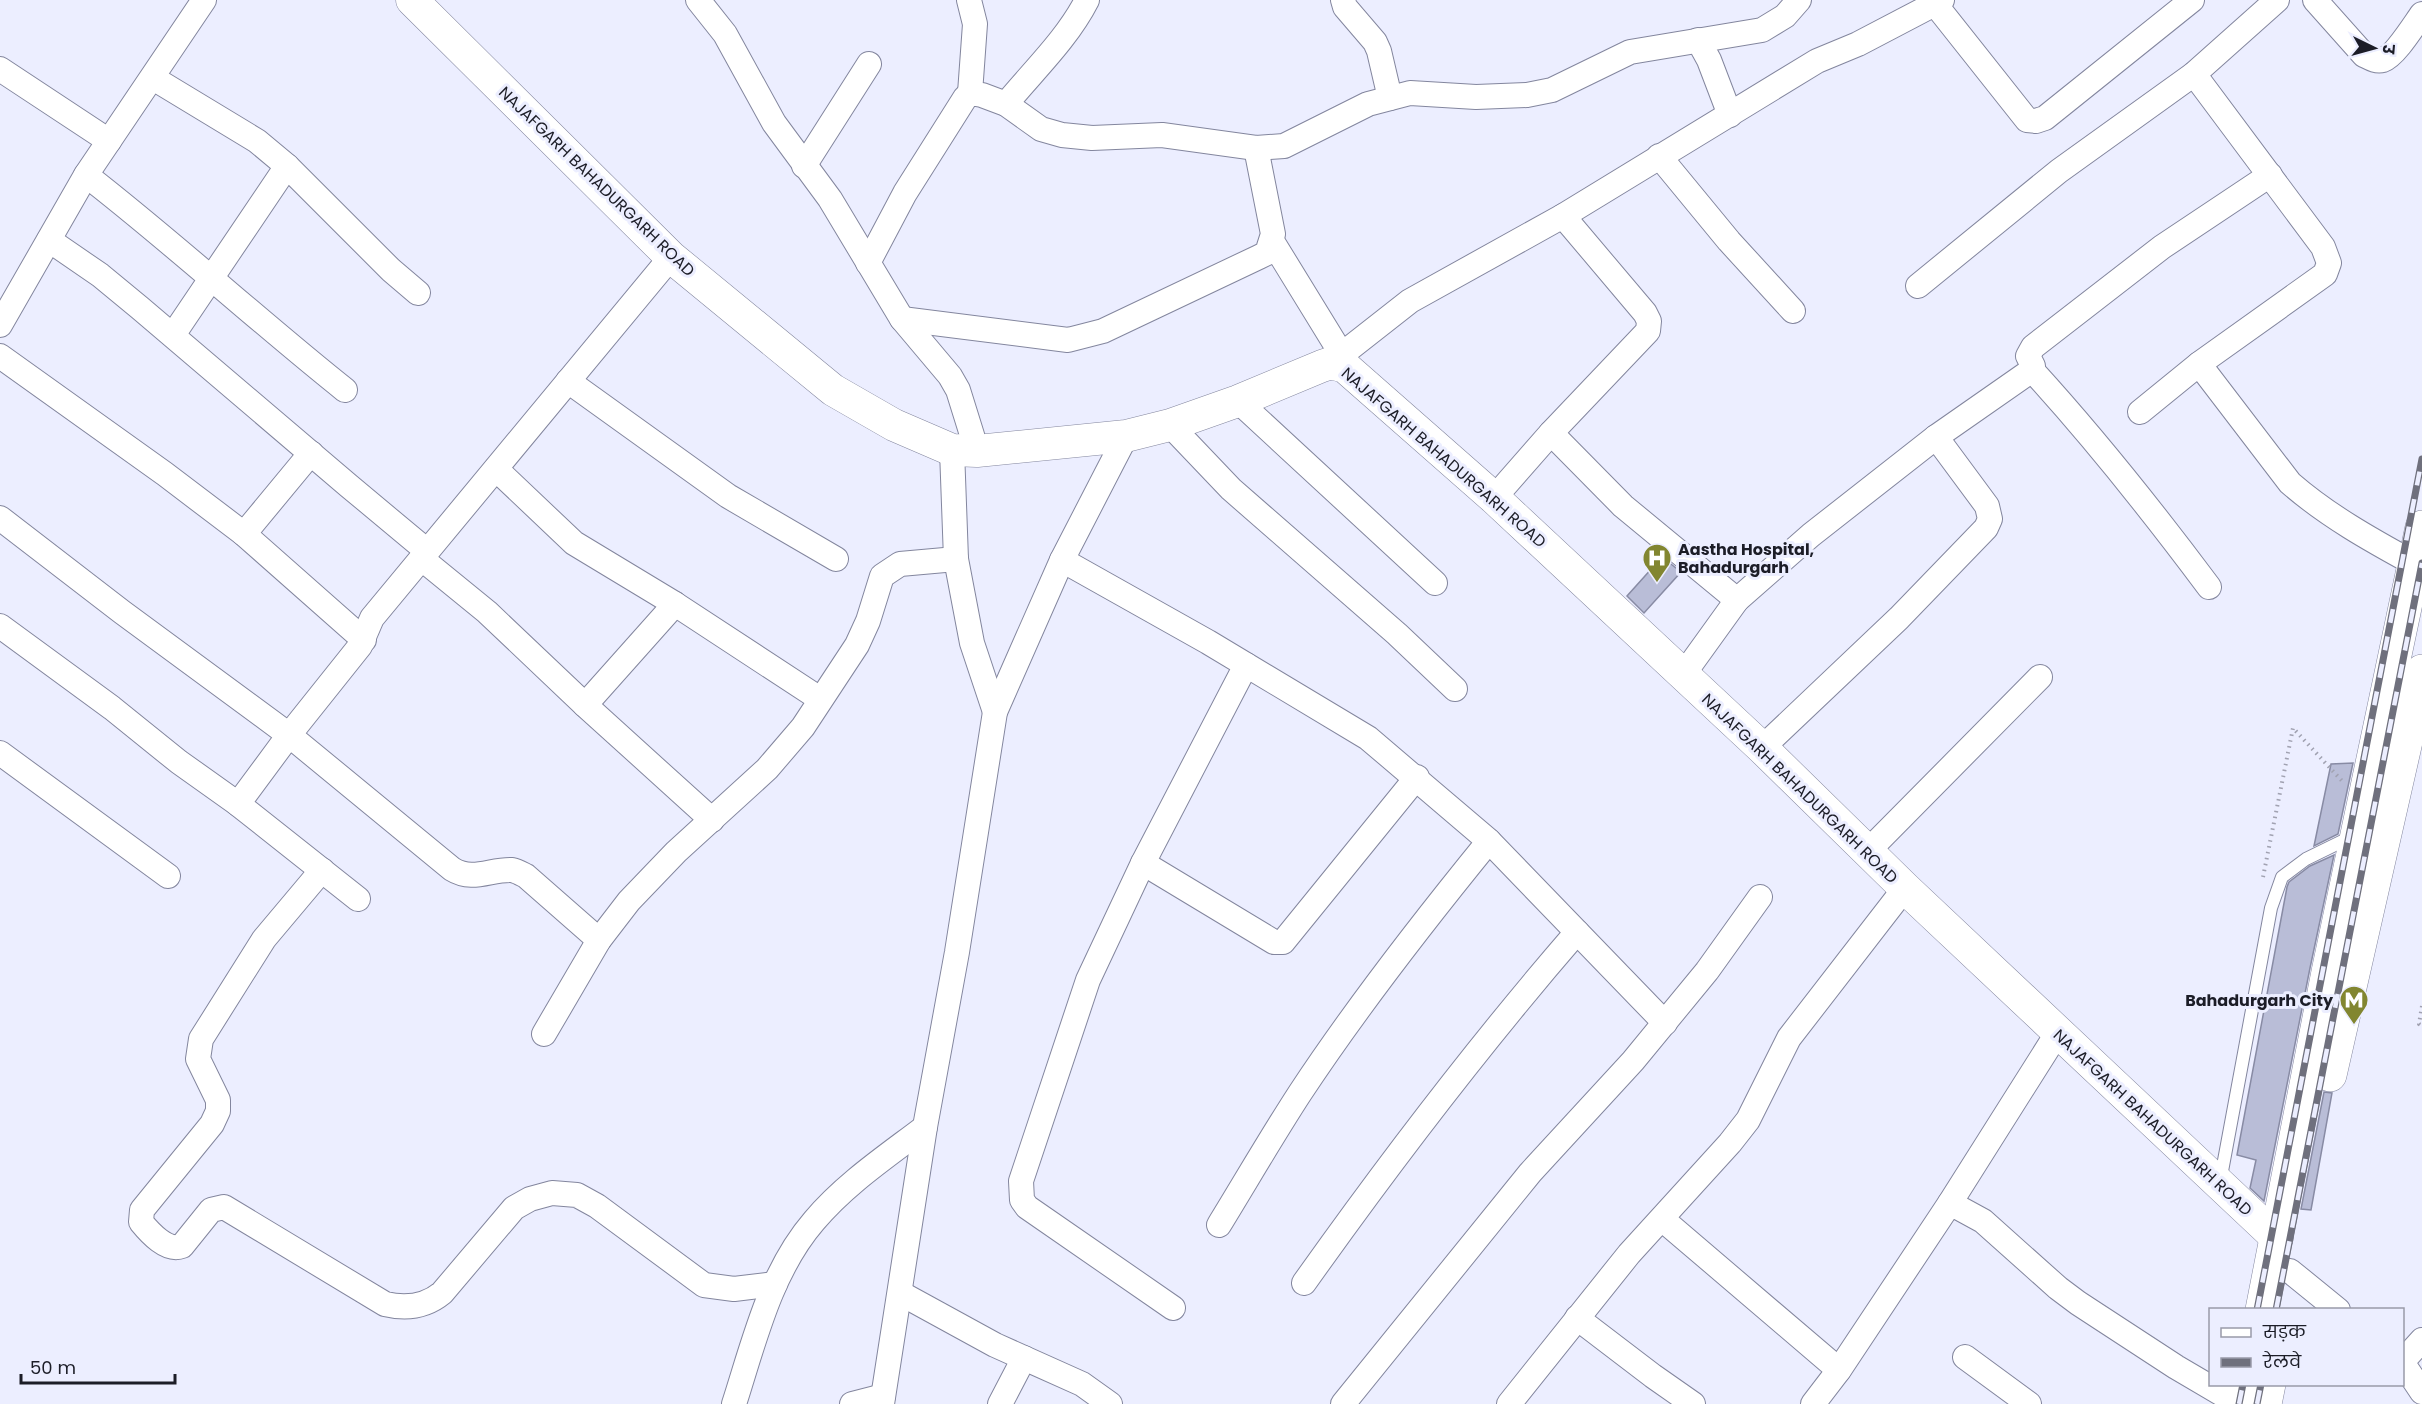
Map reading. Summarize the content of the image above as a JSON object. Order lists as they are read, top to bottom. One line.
{"streets":{"street":["NAJAFGARH BAHADURGARH ROAD"]},"places":{"hospital":["Aastha Hospital, Bahadurgarh"],"metro station":["Bahadurgarh City"]},"legend":["सड़क","रेलवे"],"scale_bar":"50 m","north":"right"}
